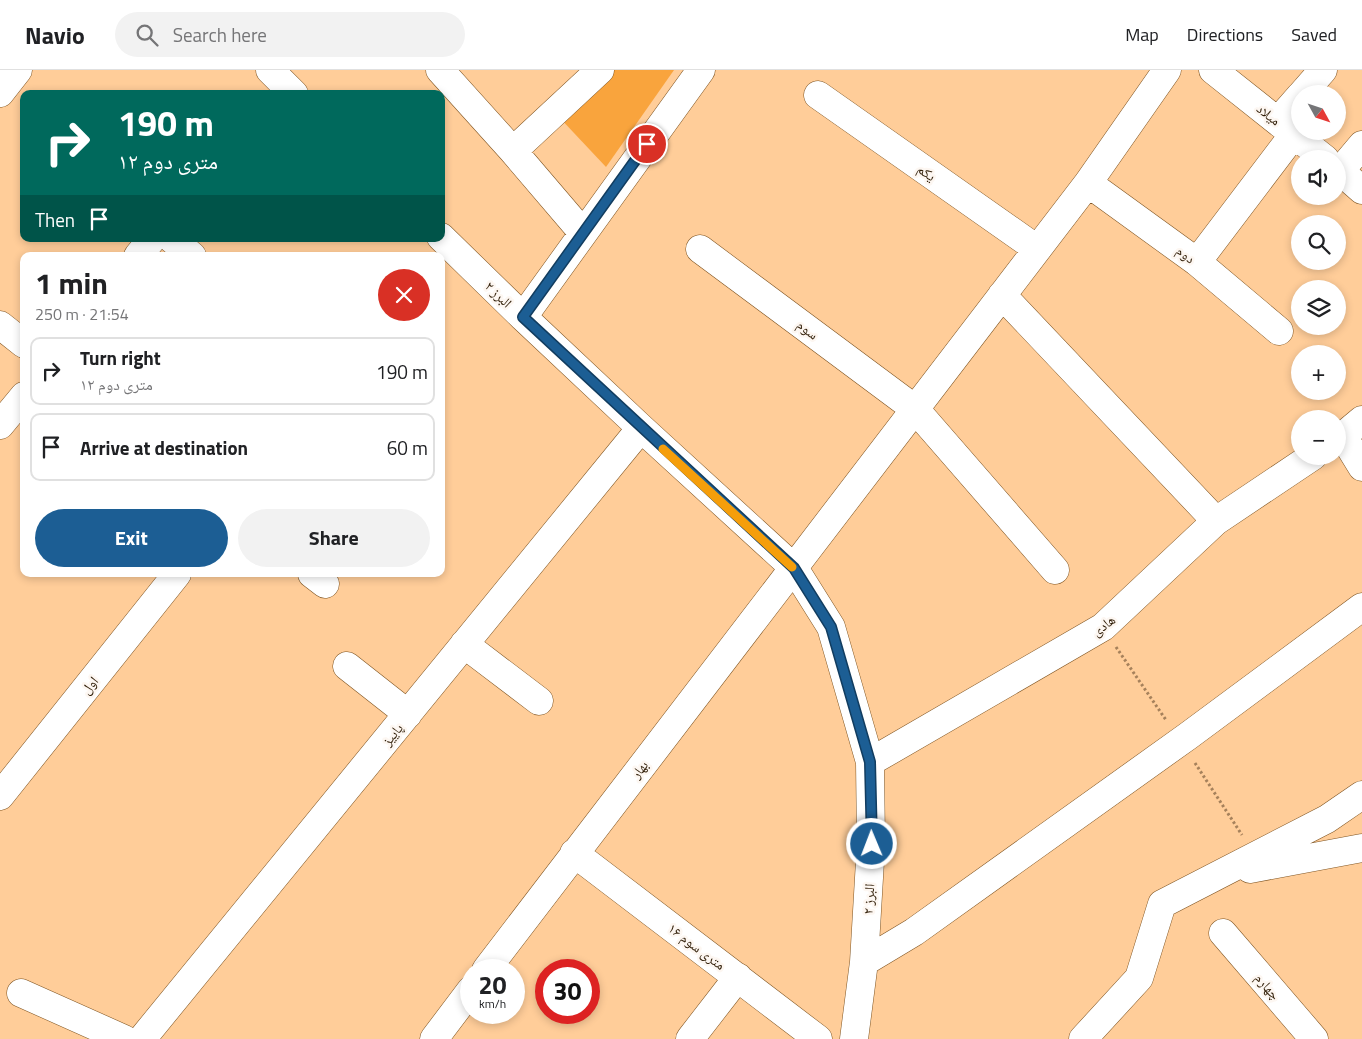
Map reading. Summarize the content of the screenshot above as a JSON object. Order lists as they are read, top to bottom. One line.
{"streets":{"street":["میلاد","یکم","دوم","البرز ۲","سوم","هادی","اول","پاییز","بهار","۱۶ متری سوم","چهارم"]},"crossings":[["یکم","بهار"],["دوم","بهار"],["البرز ۲","هادی"],["البرز ۲","پاییز"],["البرز ۲","بهار"],["سوم","بهار"],["بهار","۱۶ متری سوم"]],"north":"bottom right","page":{"header":"Navio","search":"Search here","nav":["Map","Directions","Saved"],"map_buttons":["+","−"],"turn":["190 m","۱۲ متری دوم"],"then":"Then","heading":["1 min","250 m · 21:54"],"list":[{"name":"Turn right","note":"۱۲ متری دوم","value":"190 m"},{"name":"Arrive at destination","value":"60 m"}],"buttons":["Exit","Share"],"speed":"20 km/h","limit":"30"}}
